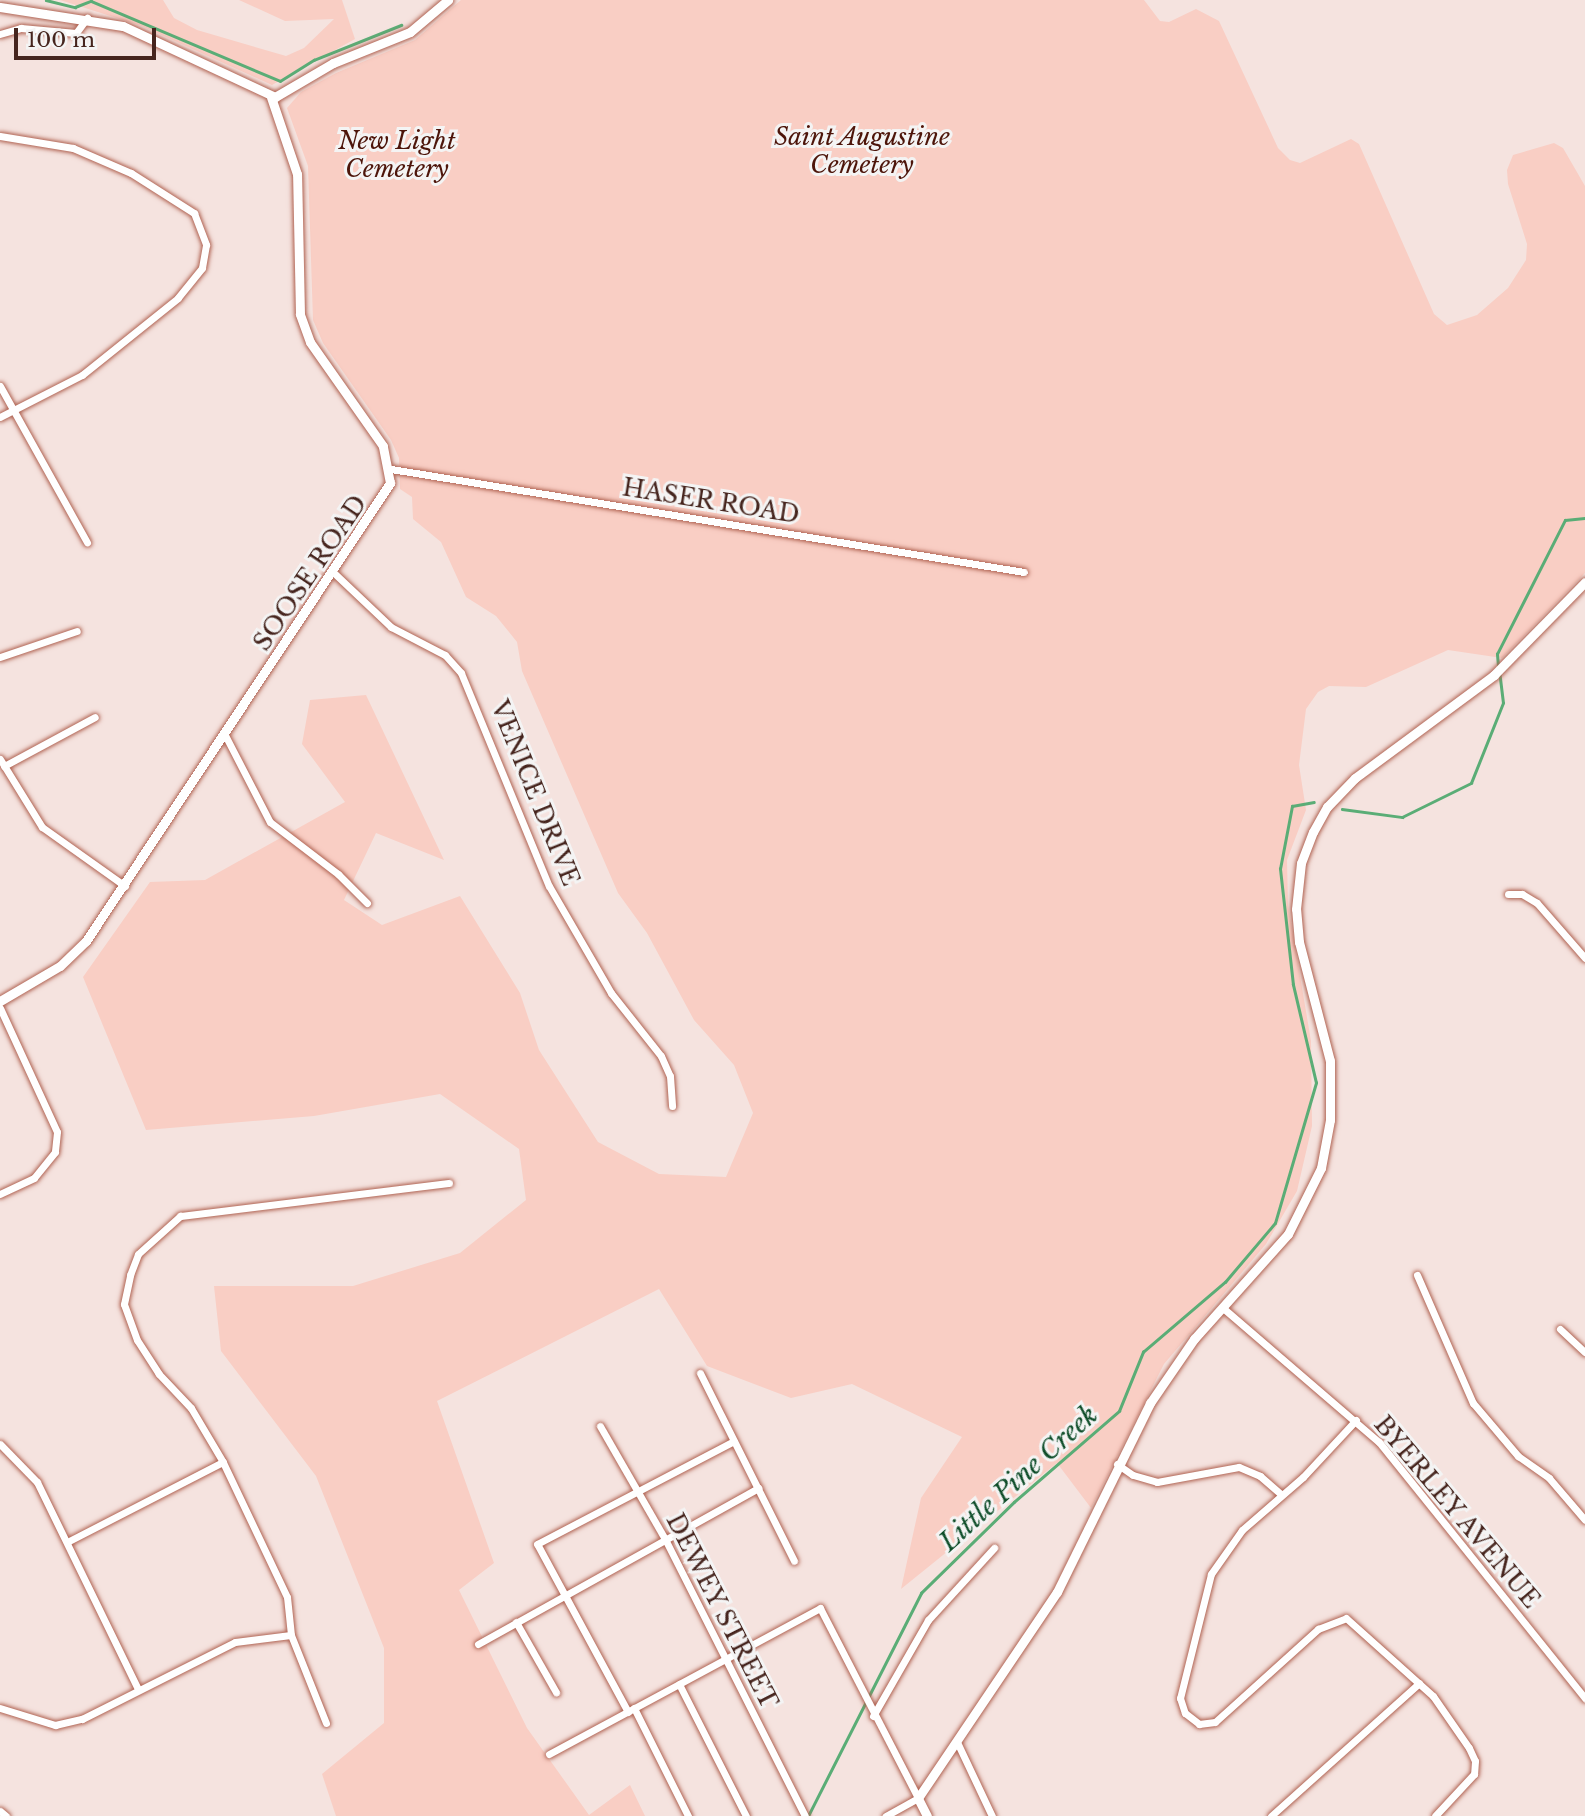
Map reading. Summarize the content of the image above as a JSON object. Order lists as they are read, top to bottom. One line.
{"streets":{"street":["HASER ROAD","SOOSE ROAD","VENICE DRIVE","BYERLEY AVENUE","DEWEY STREET"]},"crossings":[["HASER ROAD","SOOSE ROAD"],["SOOSE ROAD","VENICE DRIVE"]],"water":["Little Pine Creek"],"parks":["Saint Augustine Cemetery","New Light Cemetery"],"scale_bar":"100 m"}
